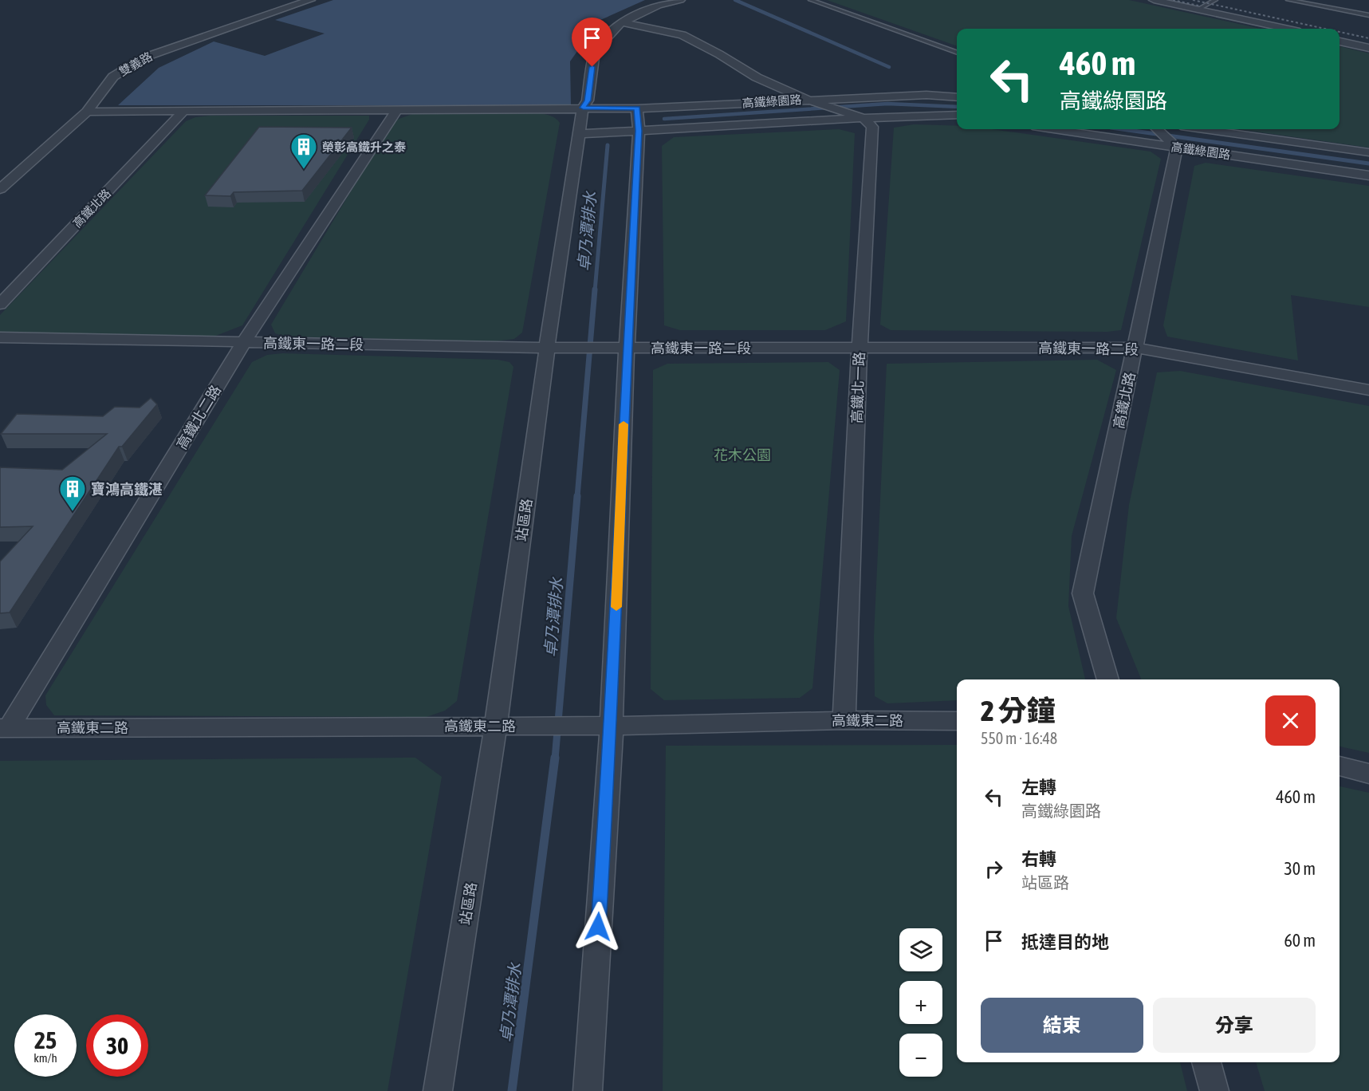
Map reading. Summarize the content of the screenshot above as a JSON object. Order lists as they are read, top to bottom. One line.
{"streets":{"street":["雙義路","高鐵綠園路","高鐵北路","高鐵東一路二段","高鐵北一路","高鐵北二路","站區路","高鐵東二路"]},"crossings":[["雙義路","高鐵綠園路"],["高鐵綠園路","高鐵北路"],["高鐵綠園路","高鐵北一路"],["高鐵綠園路","高鐵北二路"],["高鐵綠園路","站區路"],["高鐵北路","高鐵東一路二段"],["高鐵東一路二段","高鐵北一路"],["高鐵東一路二段","高鐵北二路"],["高鐵東一路二段","站區路"],["高鐵北一路","高鐵東二路"],["高鐵北二路","高鐵東二路"],["站區路","高鐵東二路"]],"water":["卓乃潭排水"],"parks":["花木公園"],"places":{"building":["榮彰高鐵升之泰","寶鴻高鐵湛"]},"page":{"turn":["460 m","高鐵綠園路"],"heading":["2 分鐘","550 m · 16:48"],"list":[{"name":"左轉","note":"高鐵綠園路","value":"460 m"},{"name":"右轉","note":"站區路","value":"30 m"},{"name":"抵達目的地","value":"60 m"}],"map_buttons":["+","−"],"buttons":["結束","分享"],"speed":"25 km/h","limit":"30"}}
